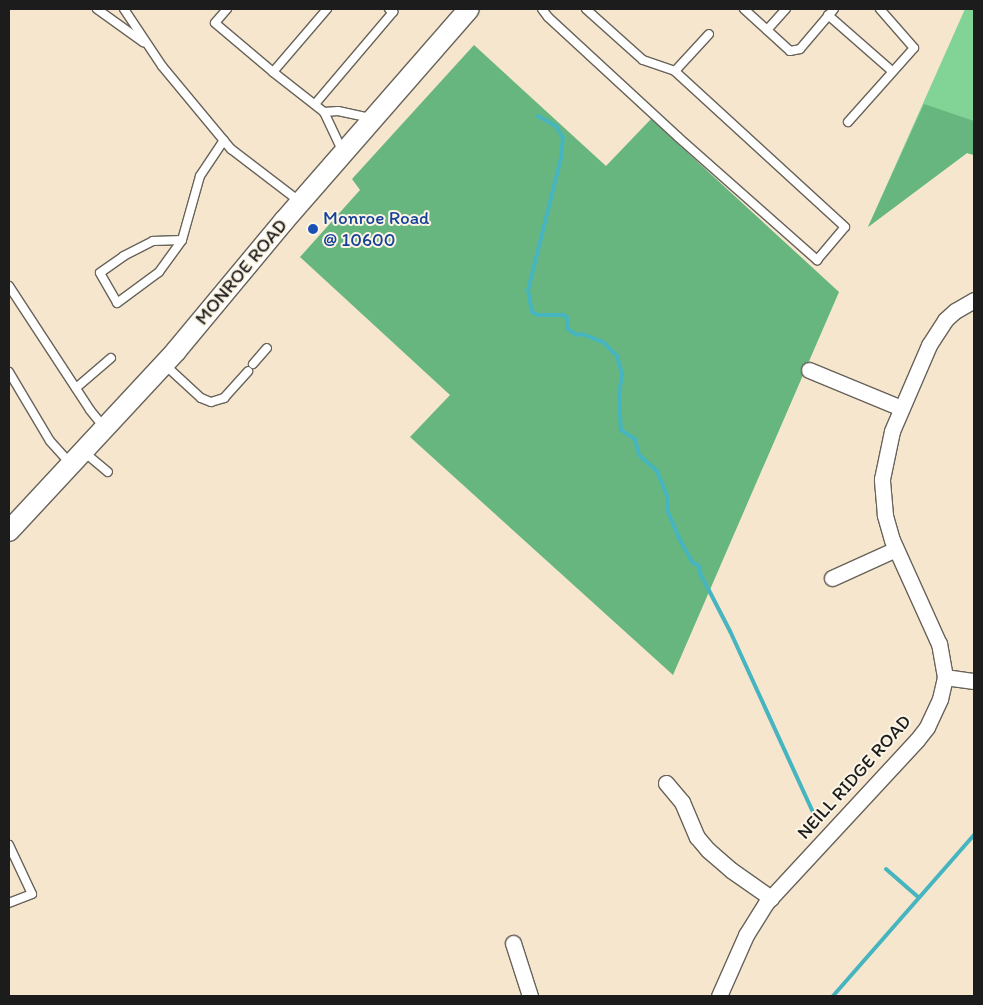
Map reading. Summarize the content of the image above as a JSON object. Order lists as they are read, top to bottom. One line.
{"streets":{"main road":["MONROE ROAD"],"street":["NEILL RIDGE ROAD"]},"places":["Monroe Road @ 10600"]}
